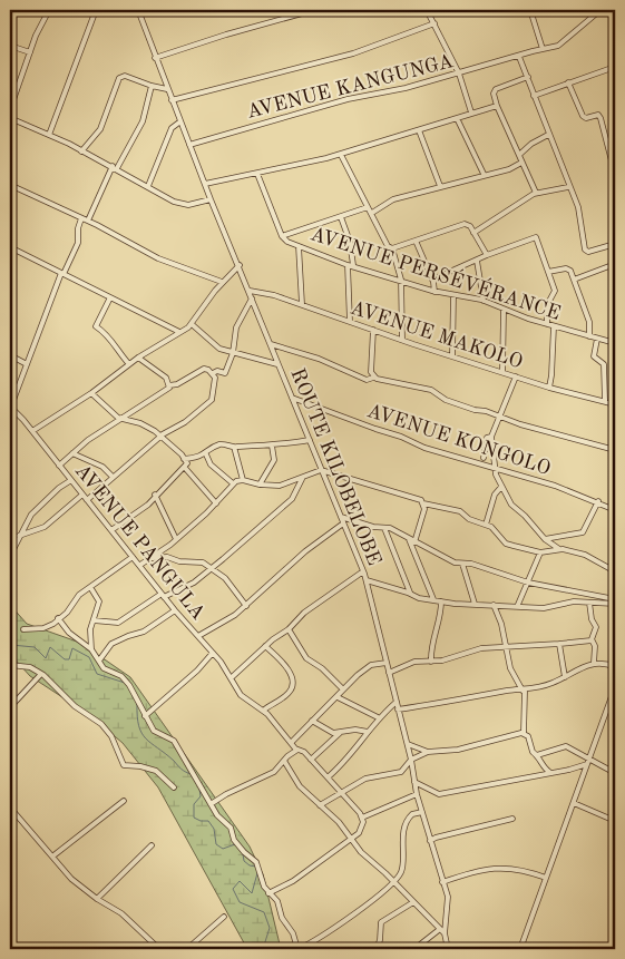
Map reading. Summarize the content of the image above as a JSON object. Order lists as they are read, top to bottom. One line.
{"streets":{"street":["AVENUE KANGUNGA","AVENUE PERSÉVÉRANCE","AVENUE MAKOLO","AVENUE KONGOLO","ROUTE KILOBELOBE","AVENUE PANGULA"]},"crossings":[["AVENUE KANGUNGA","ROUTE KILOBELOBE"],["AVENUE MAKOLO","ROUTE KILOBELOBE"],["AVENUE KONGOLO","ROUTE KILOBELOBE"]]}
